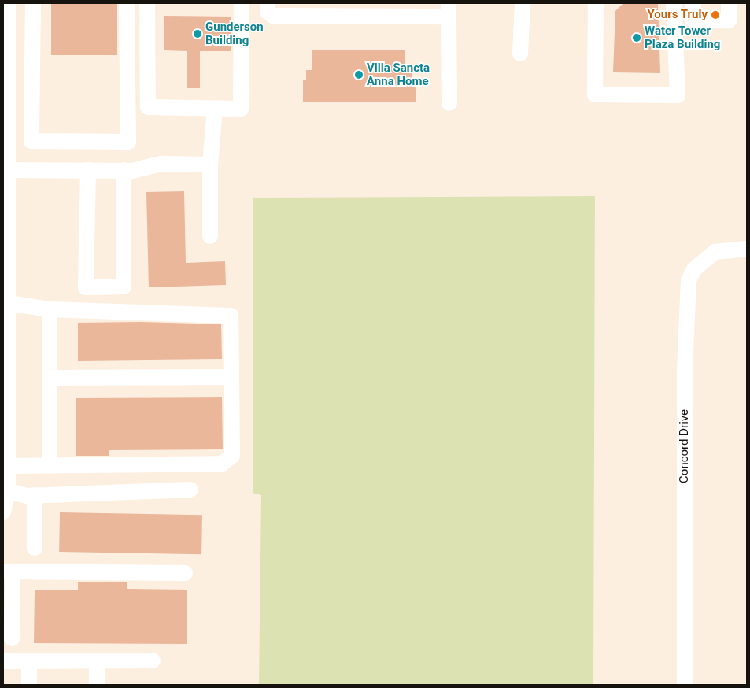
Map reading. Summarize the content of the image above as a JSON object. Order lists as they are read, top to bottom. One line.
{"streets":{"street":["Concord Drive"]},"places":["Yours Truly","Gunderson Building","Water Tower Plaza Building","Villa Sancta Anna Home"]}
